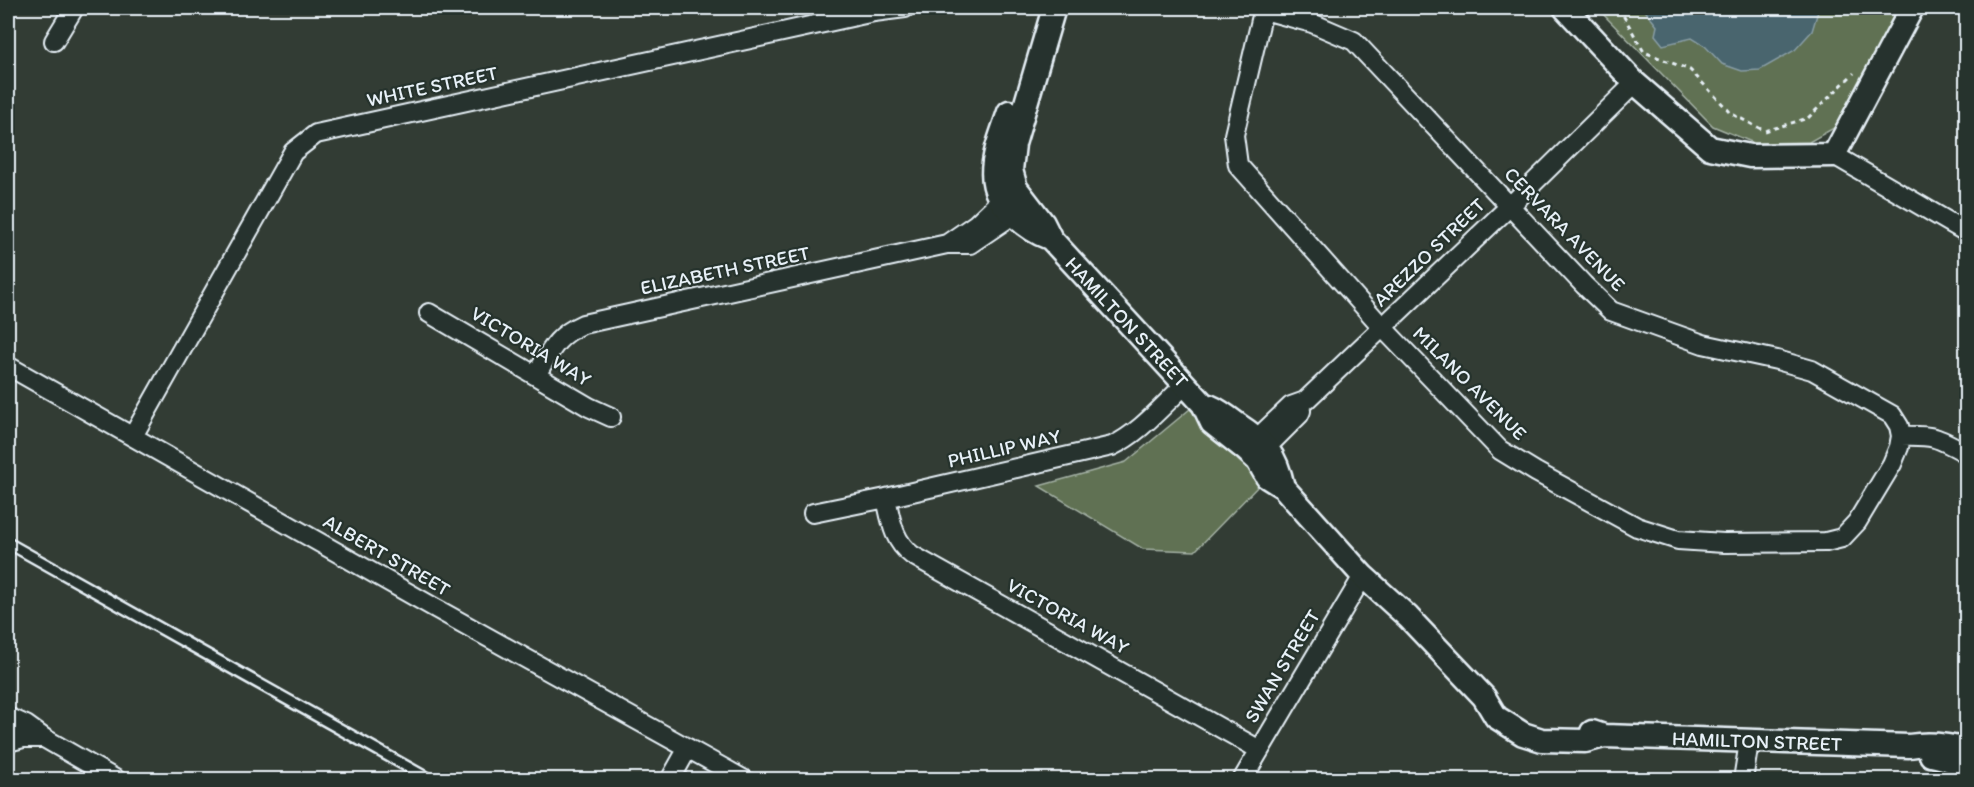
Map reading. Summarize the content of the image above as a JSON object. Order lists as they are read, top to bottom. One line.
{"streets":{"street":["WHITE STREET","CERVARA AVENUE","AREZZO STREET","ELIZABETH STREET","HAMILTON STREET","VICTORIA WAY","MILANO AVENUE","PHILLIP WAY","ALBERT STREET","SWAN STREET"]},"crossings":[["WHITE STREET","ALBERT STREET"],["CERVARA AVENUE","AREZZO STREET"],["CERVARA AVENUE","MILANO AVENUE"],["AREZZO STREET","HAMILTON STREET"],["AREZZO STREET","MILANO AVENUE"],["ELIZABETH STREET","HAMILTON STREET"],["ELIZABETH STREET","VICTORIA WAY"],["HAMILTON STREET","PHILLIP WAY"],["HAMILTON STREET","SWAN STREET"],["VICTORIA WAY","PHILLIP WAY"],["VICTORIA WAY","SWAN STREET"]]}
